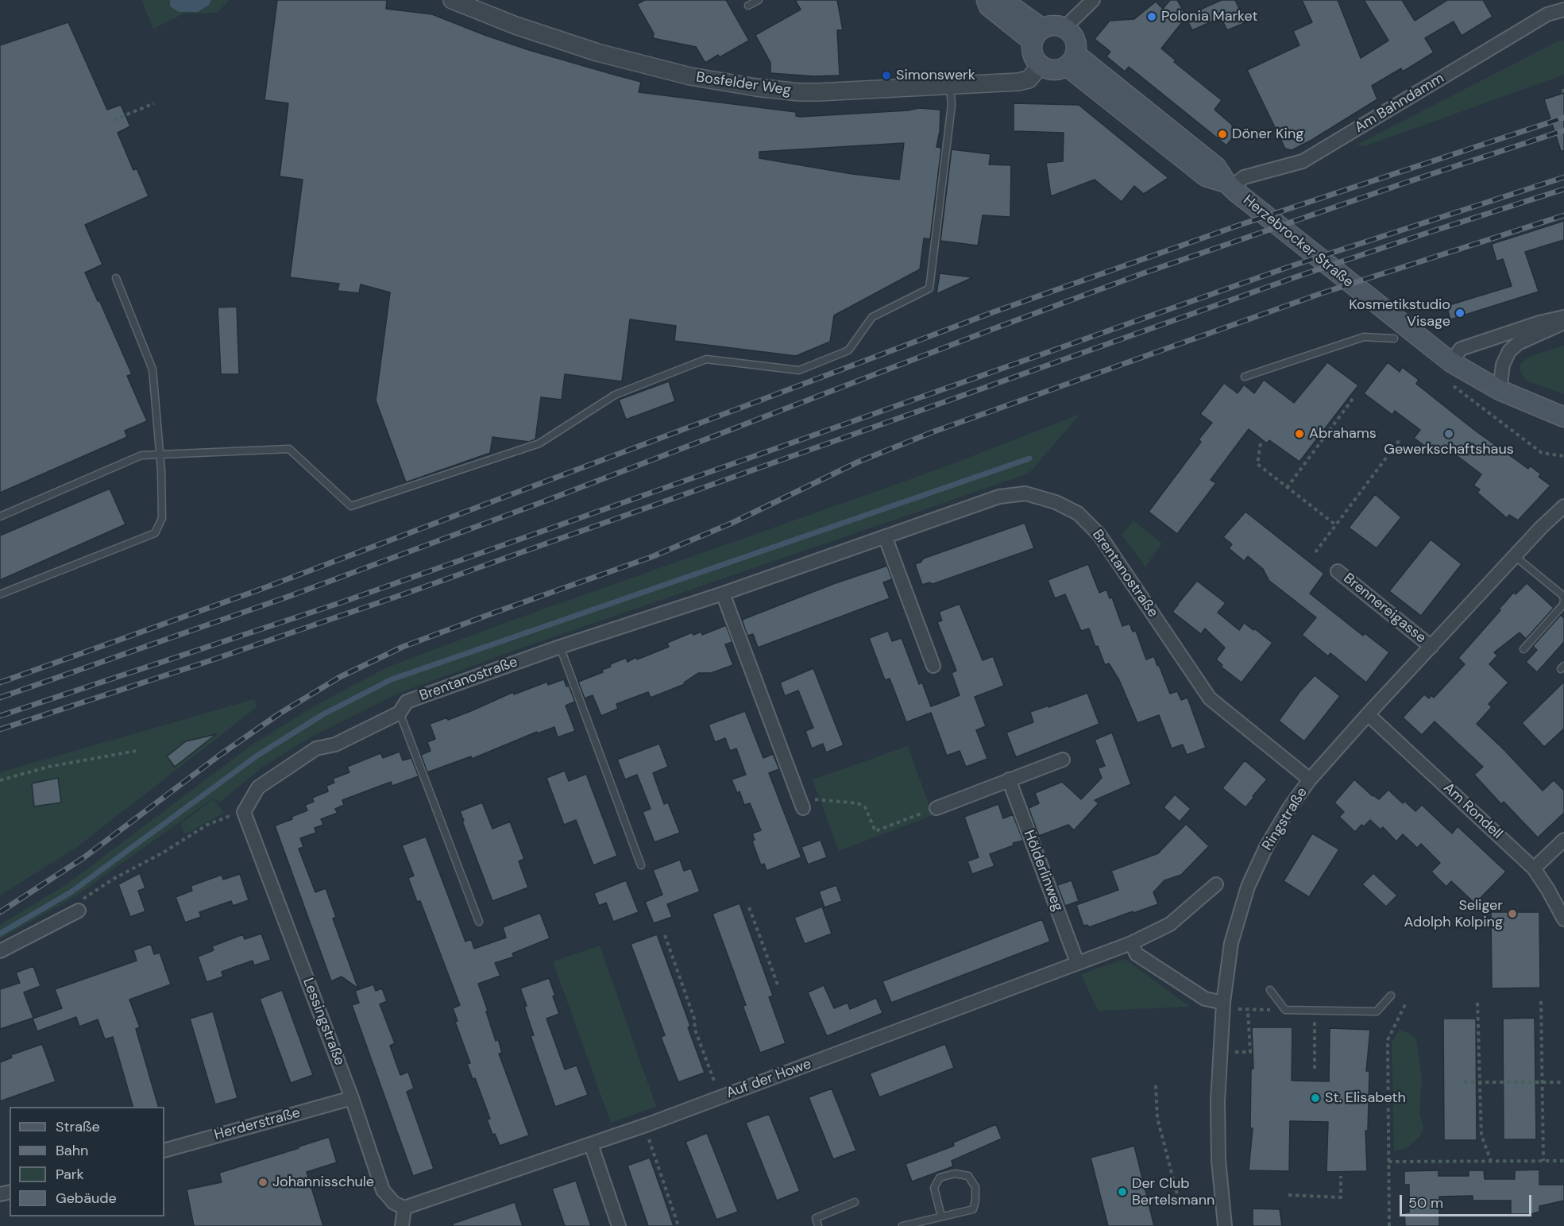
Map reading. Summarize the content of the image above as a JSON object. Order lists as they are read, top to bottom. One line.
{"streets":{"main road":["Herzebrocker Straße"],"street":["Bosfelder Weg","Am Bahndamm","Brentanostraße","Brennereigasse","Am Rondell","Ringstraße","Hölderlinweg","Lessingstraße","Auf der Howe","Herderstraße"]},"crossings":[["Bosfelder Weg","Herzebrocker Straße"],["Am Bahndamm","Herzebrocker Straße"],["Brentanostraße","Ringstraße"],["Brentanostraße","Lessingstraße"],["Brennereigasse","Ringstraße"],["Am Rondell","Ringstraße"],["Hölderlinweg","Auf der Howe"],["Lessingstraße","Auf der Howe"],["Lessingstraße","Herderstraße"]],"places":["Polonia Market","Simonswerk","Döner King","Kosmetikstudio Visage","Abrahams","Gewerkschaftshaus","Seliger Adolph Kolping","St. Elisabeth","Johannisschule","Der Club Bertelsmann"],"legend":["Straße","Bahn","Park","Gebäude"],"scale_bar":"50 m"}
